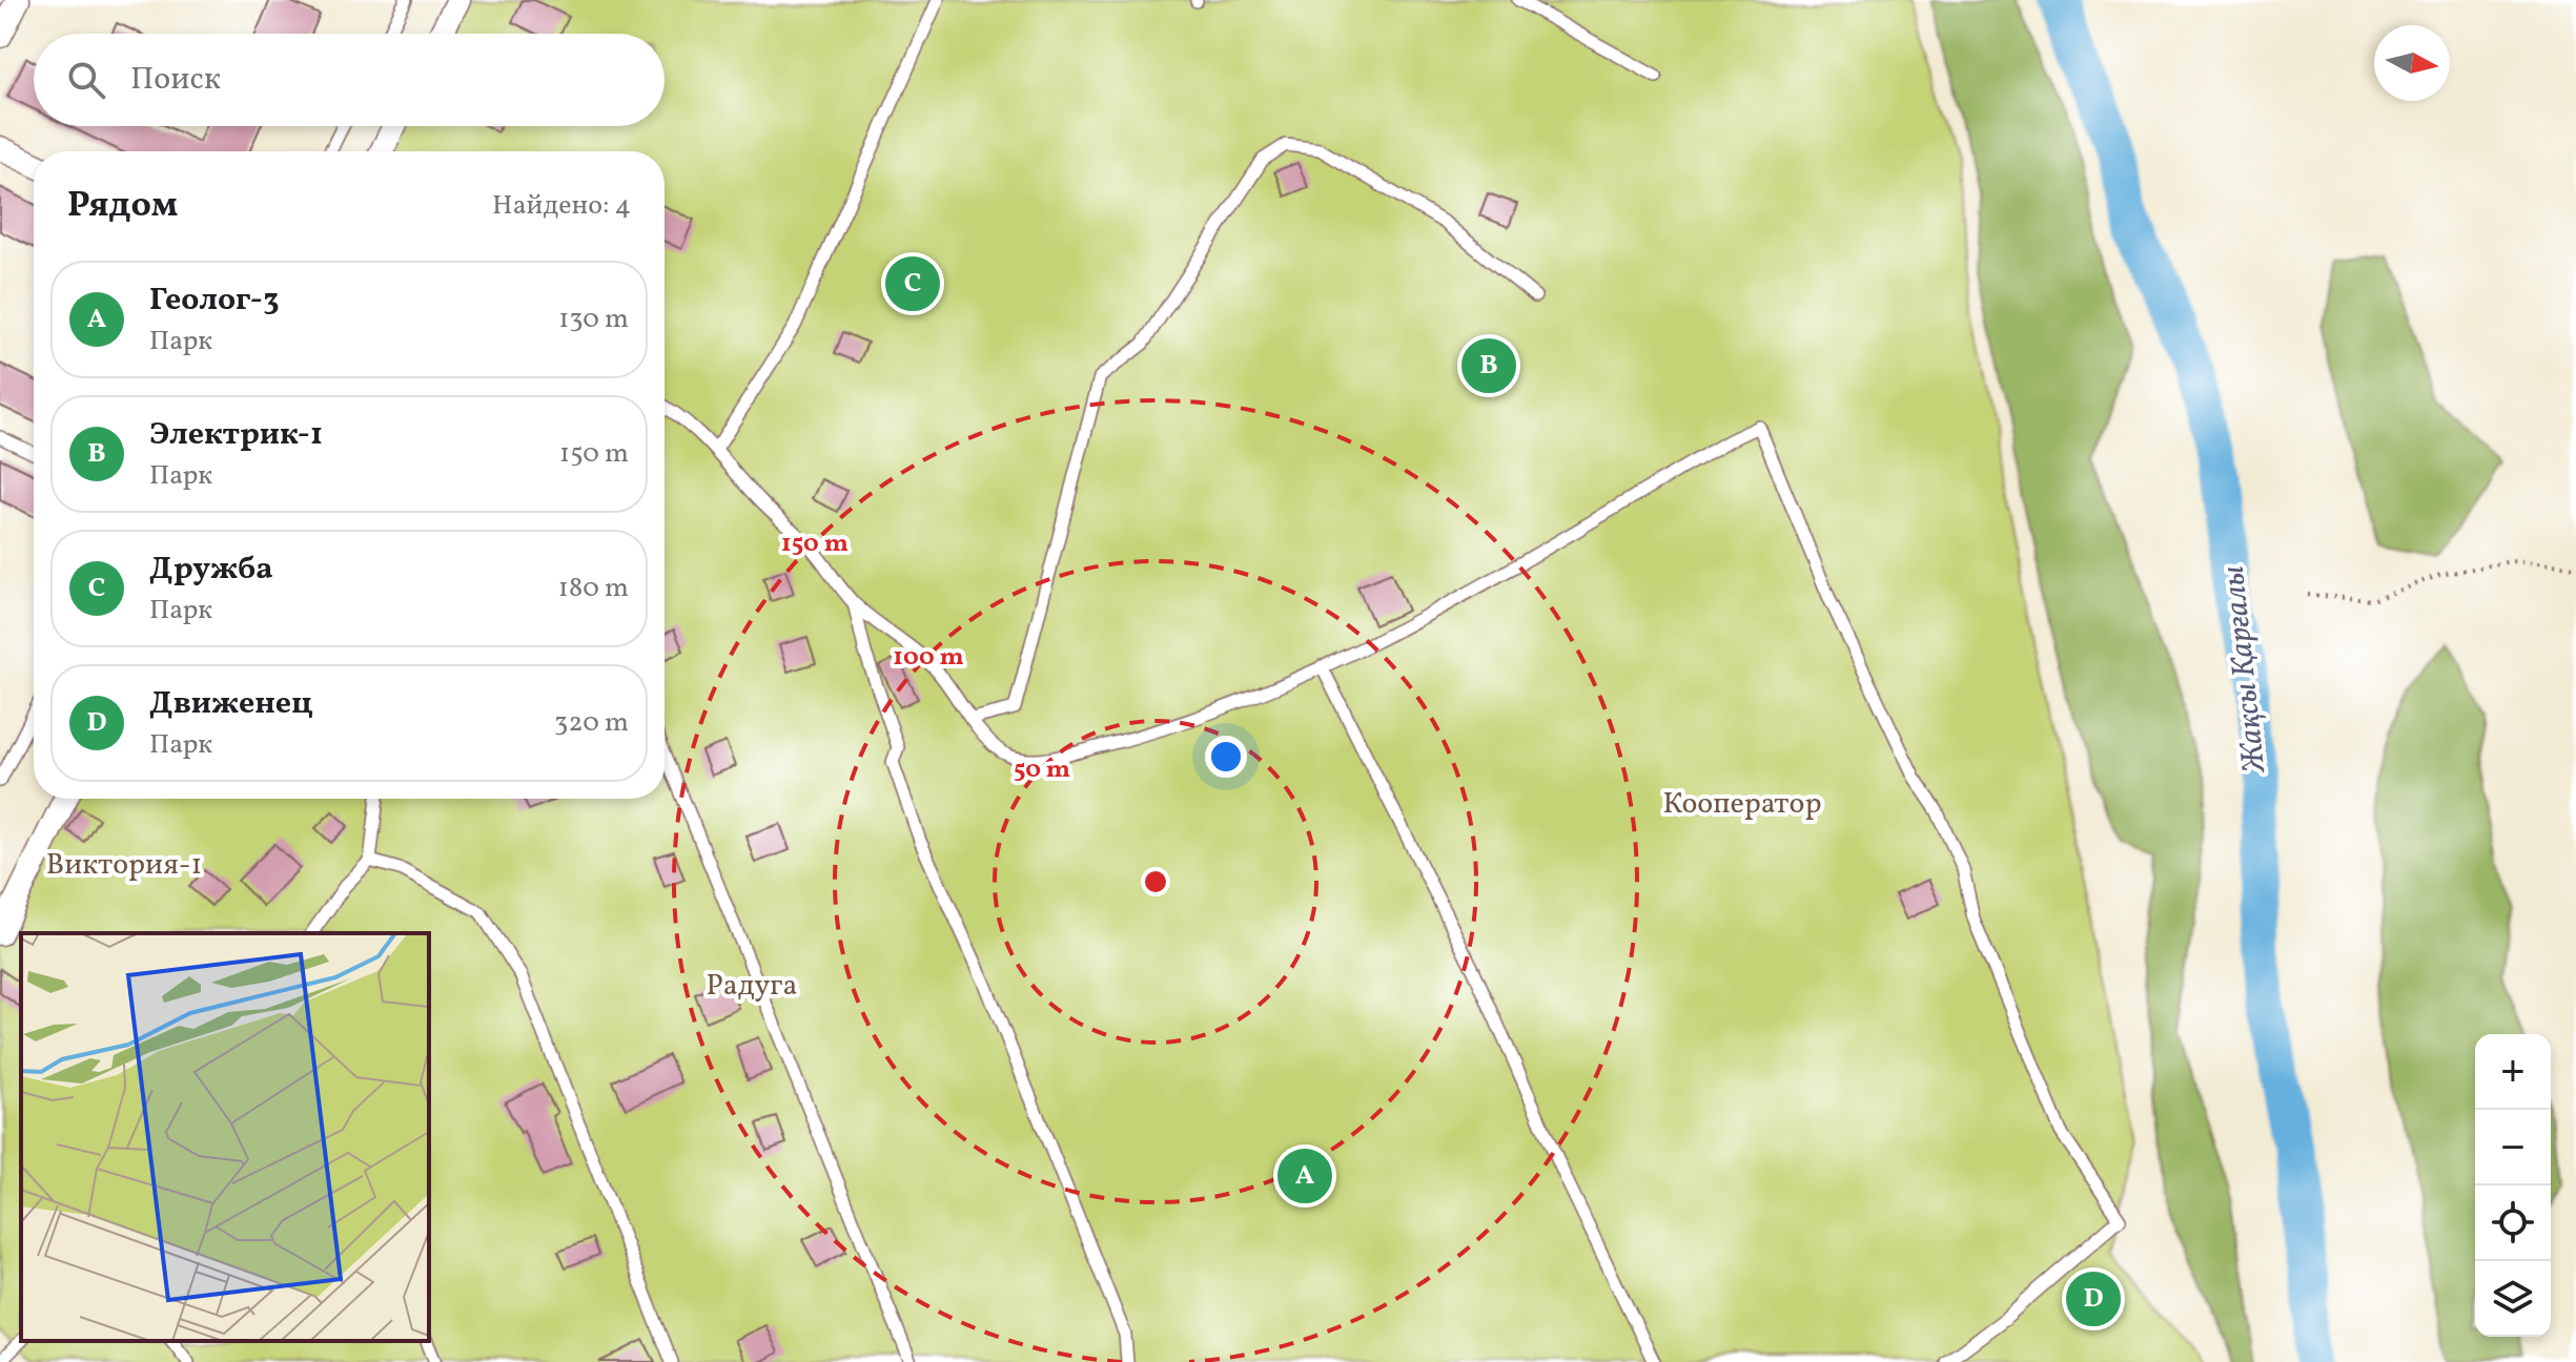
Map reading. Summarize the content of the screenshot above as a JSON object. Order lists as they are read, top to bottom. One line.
{"water":["Жақсы Қарғалы"],"parks":["Кооператор","Виктория-1","Радуга"],"north":"right","page":{"search":"Поиск","heading":["Рядом","Найдено: 4"],"pins":["C","B","A","D"],"list":[{"mark":"A","name":"Геолог-3","note":"Парк","value":"130 m"},{"mark":"B","name":"Электрик-1","note":"Парк","value":"150 m"},{"mark":"C","name":"Дружба","note":"Парк","value":"180 m"},{"mark":"D","name":"Движенец","note":"Парк","value":"320 m"}],"map_buttons":["+","−"]},"rings":["150 m","100 m","50 m"]}
